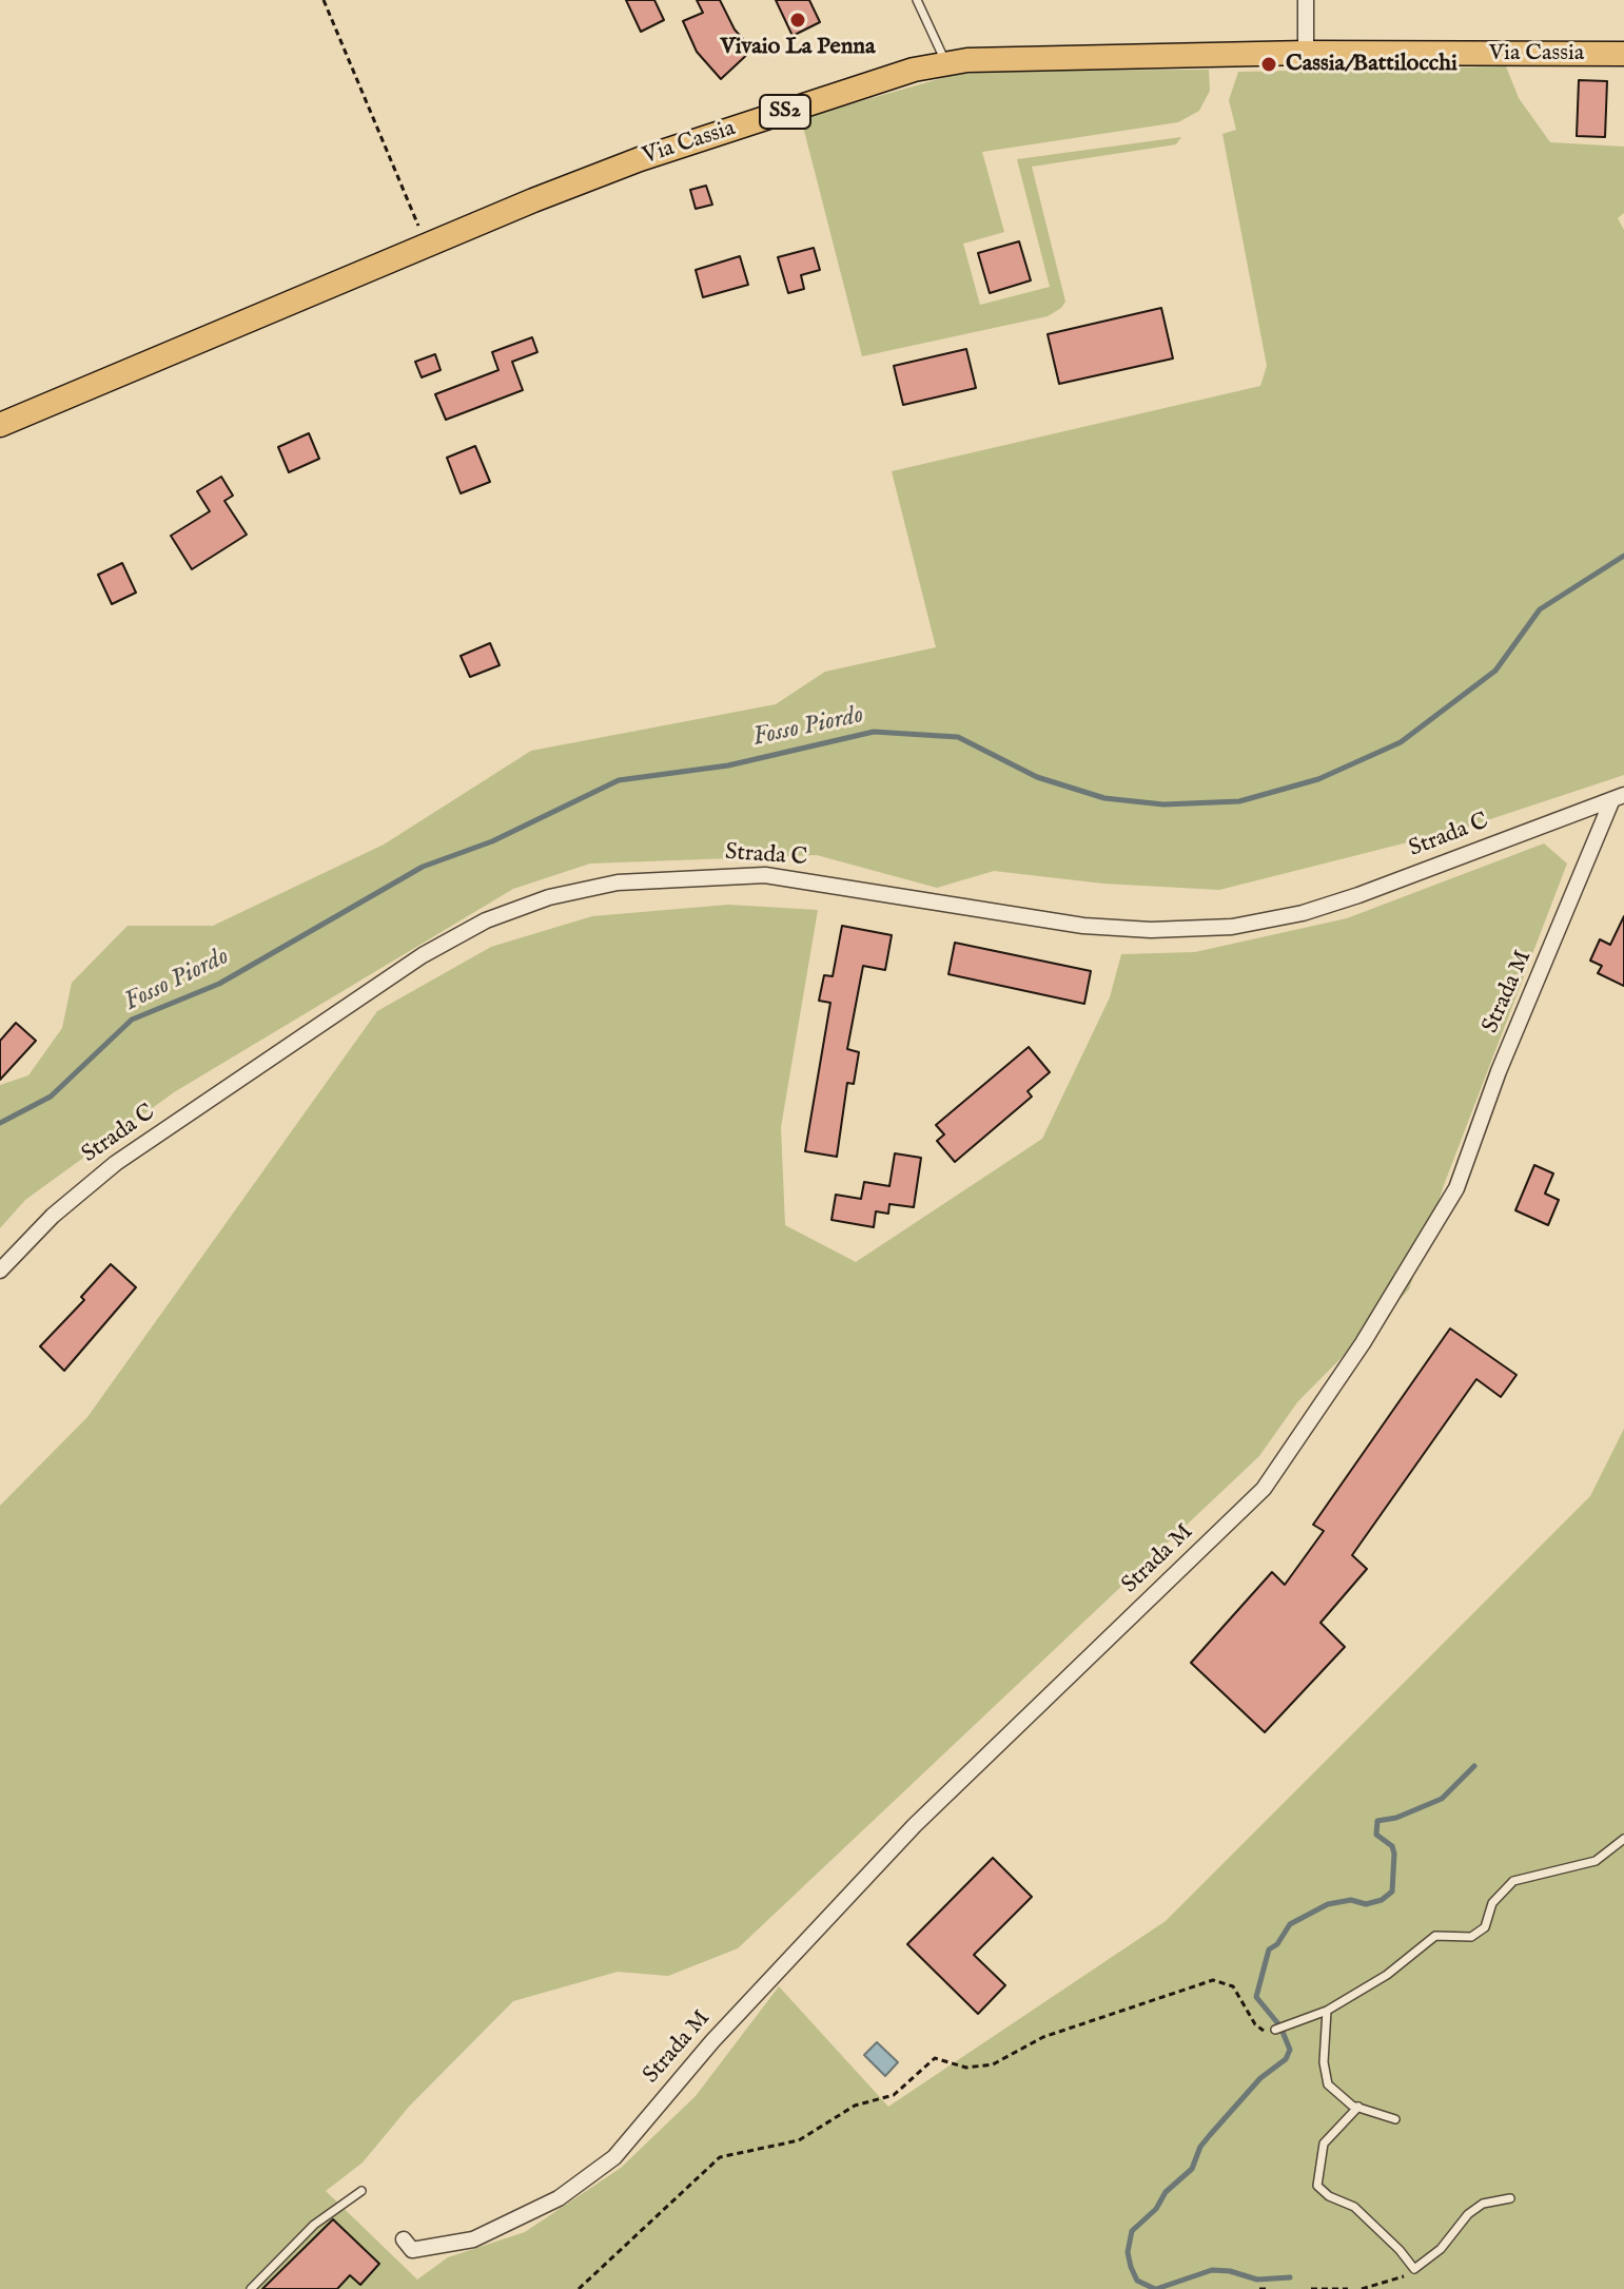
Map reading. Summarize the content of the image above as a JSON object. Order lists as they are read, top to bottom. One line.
{"streets":{"main road":["Via Cassia","SS2"],"street":["Strada C","Strada M"]},"crossings":[["Strada C","Strada M"]],"water":["Fosso Piordo"],"places":["Vivaio La Penna","Cassia/Battilocchi"]}
